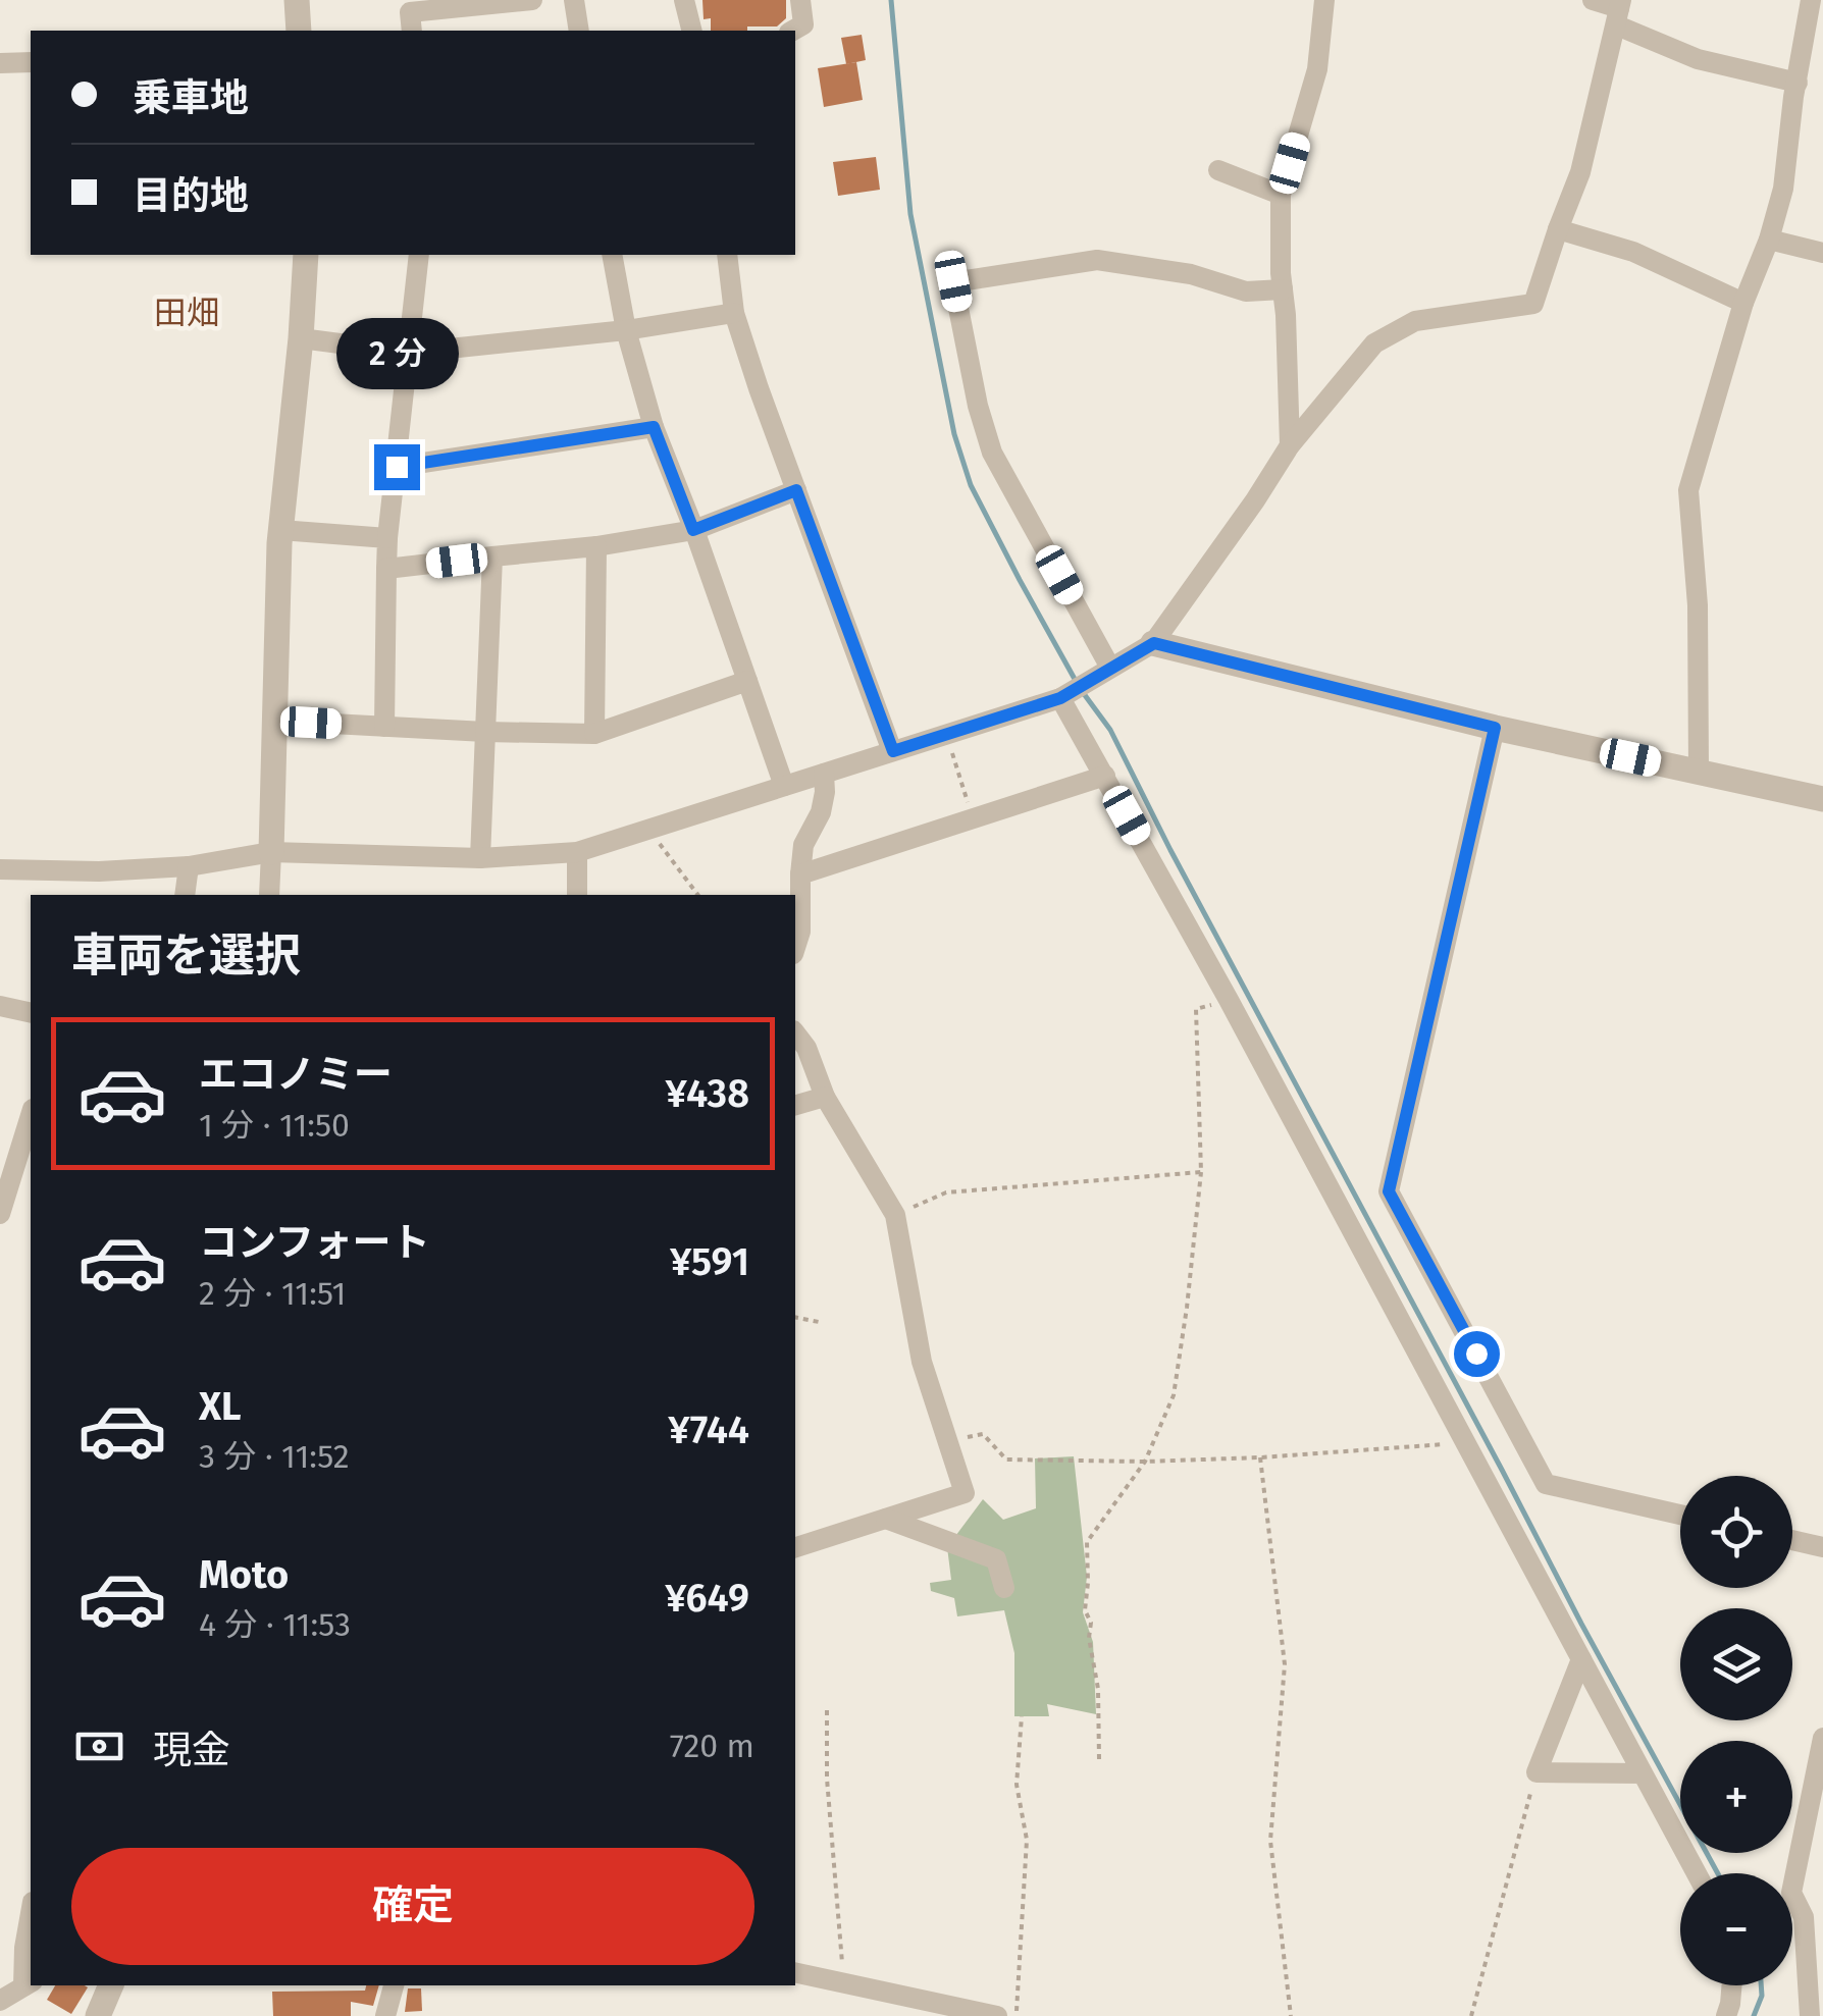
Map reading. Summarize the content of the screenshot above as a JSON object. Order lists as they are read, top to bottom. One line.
{"districts":["田畑"],"page":{"banner":["乗車地","目的地"],"bubble":"2 分","heading":"車両を選択","list":[{"name":"エコノミー","note":"1 分 · 11:50","value":"¥438"},{"name":"コンフォート","note":"2 分 · 11:51","value":"¥591"},{"name":"XL","note":"3 分 · 11:52","value":"¥744"},{"name":"Moto","note":"4 分 · 11:53","value":"¥649"}],"map_buttons":["+","−"],"pay":["現金","720 m"],"buttons":"確定"}}
